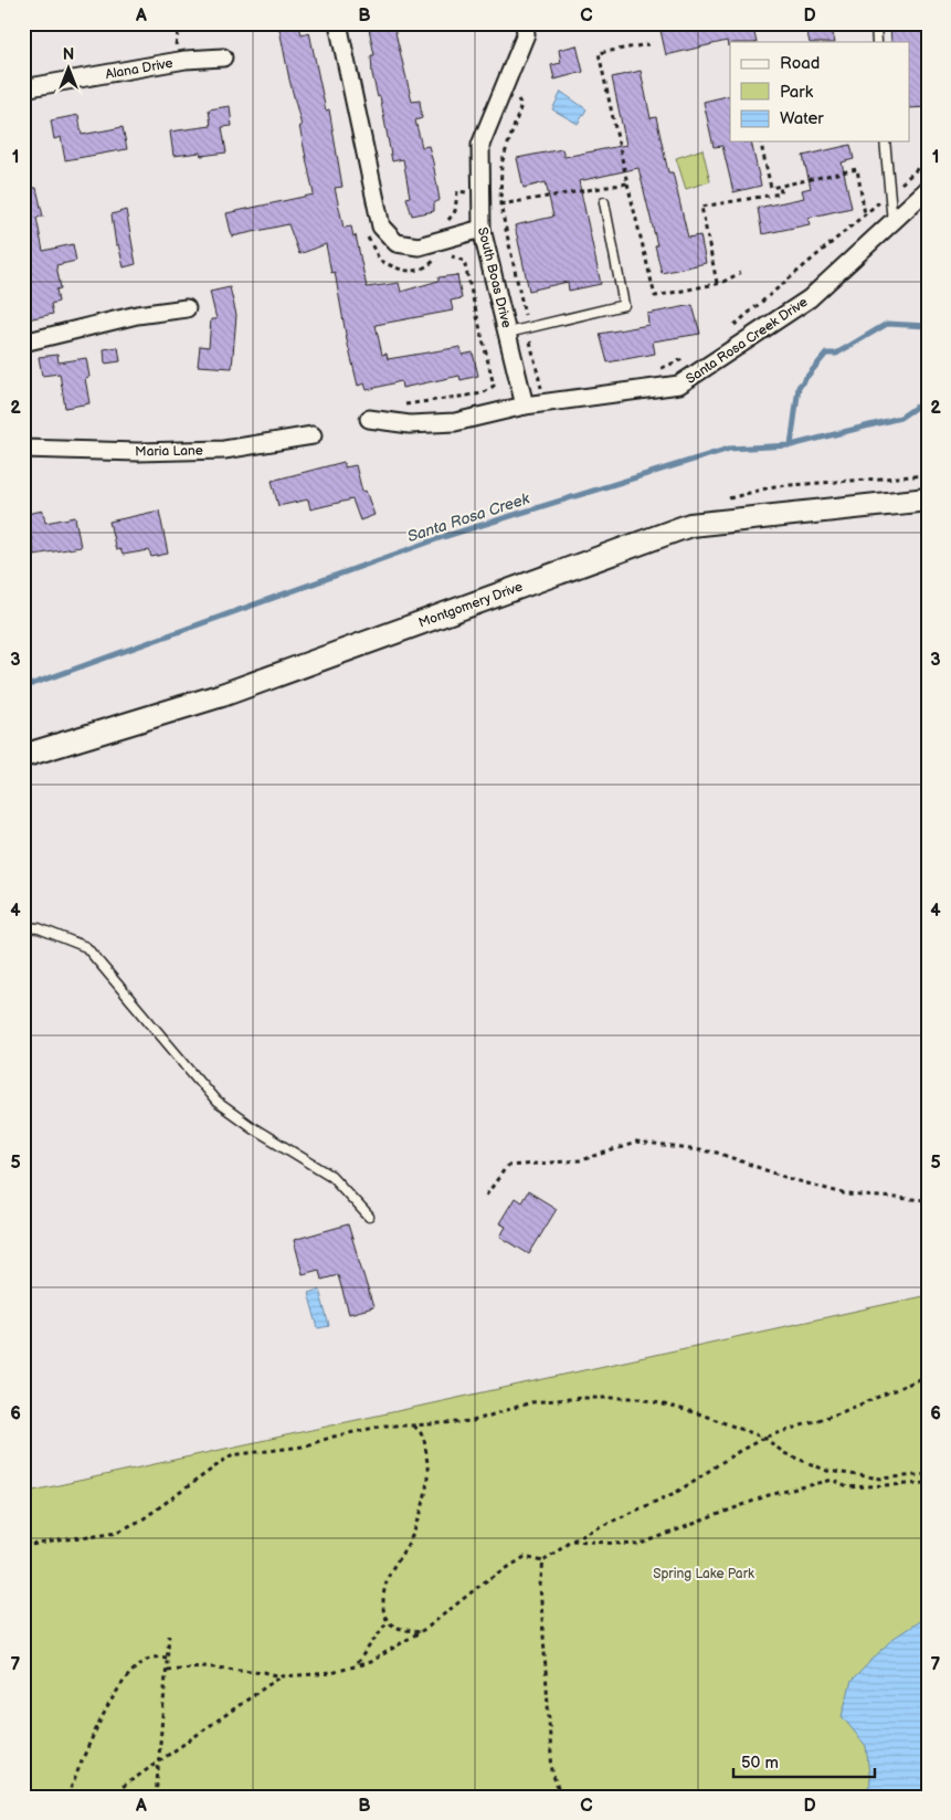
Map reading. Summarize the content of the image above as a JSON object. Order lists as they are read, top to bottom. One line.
{"streets":{"street":["Alana Drive","South Boas Drive","Santa Rosa Creek Drive","Maria Lane","Montgomery Drive"]},"crossings":[["South Boas Drive","Santa Rosa Creek Drive"]],"water":["Santa Rosa Creek"],"parks":["Spring Lake Park"],"legend":["Road","Park","Water"],"scale_bar":"50 m","north":"top","grid":{"columns":["A","B","C","D"],"rows":["1","2","3","4","5","6","7"]}}
